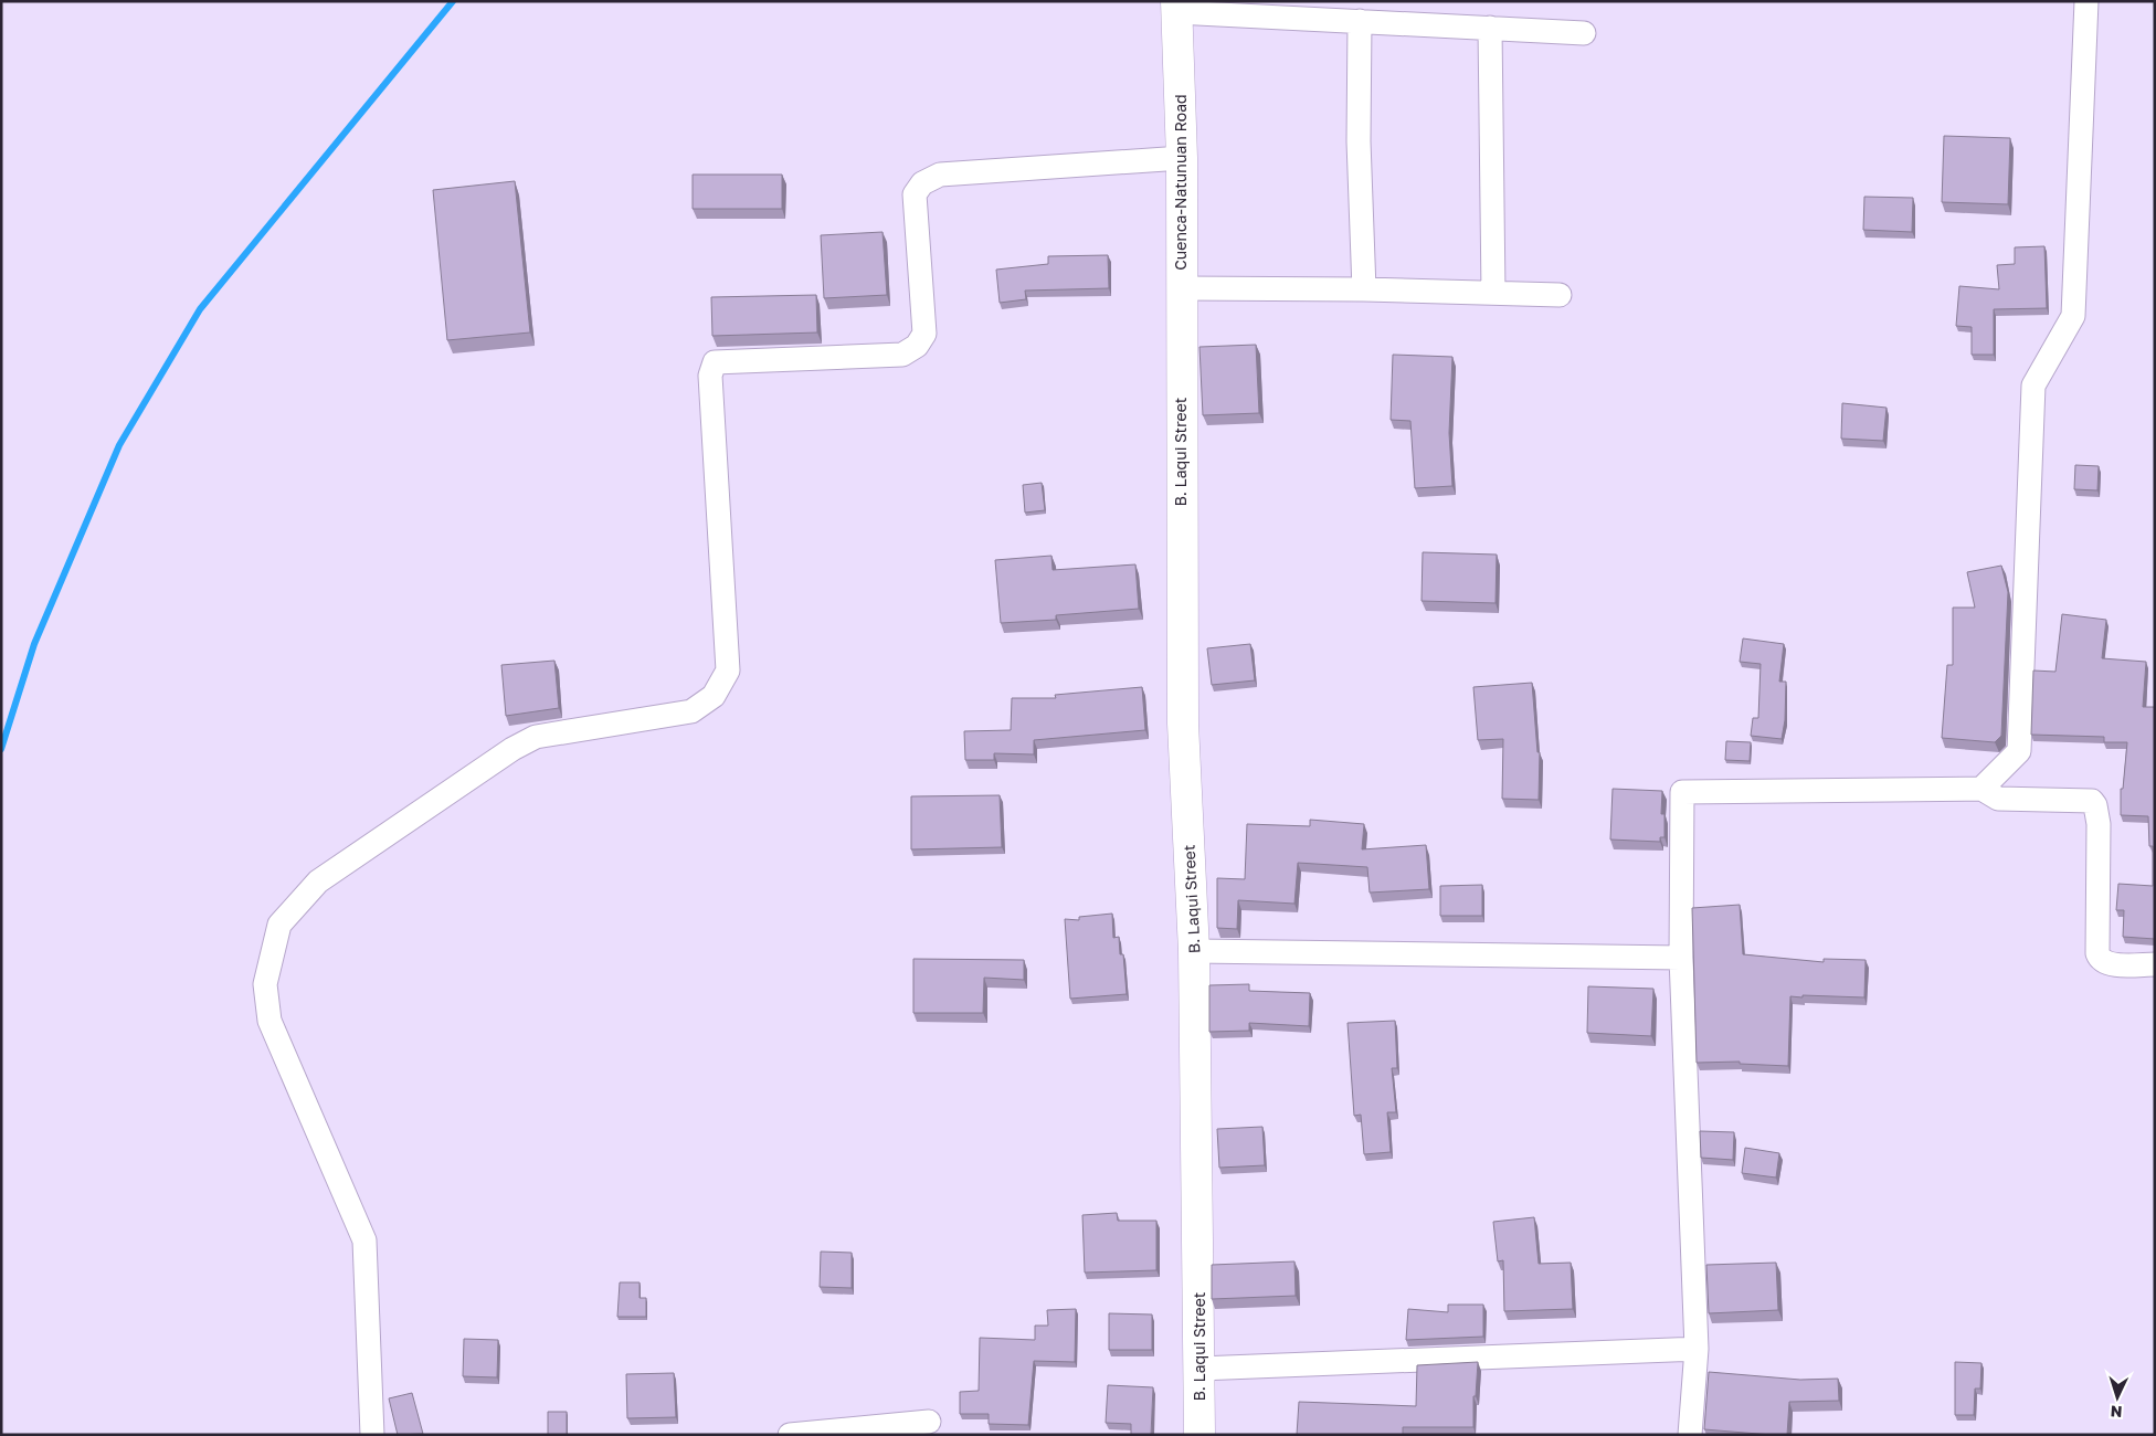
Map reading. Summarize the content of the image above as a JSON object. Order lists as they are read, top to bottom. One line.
{"streets":{"main road":["Cuenca-Natunuan Road","B. Laqui Street"]},"crossings":[["Cuenca-Natunuan Road","B. Laqui Street"]],"north":"bottom"}
